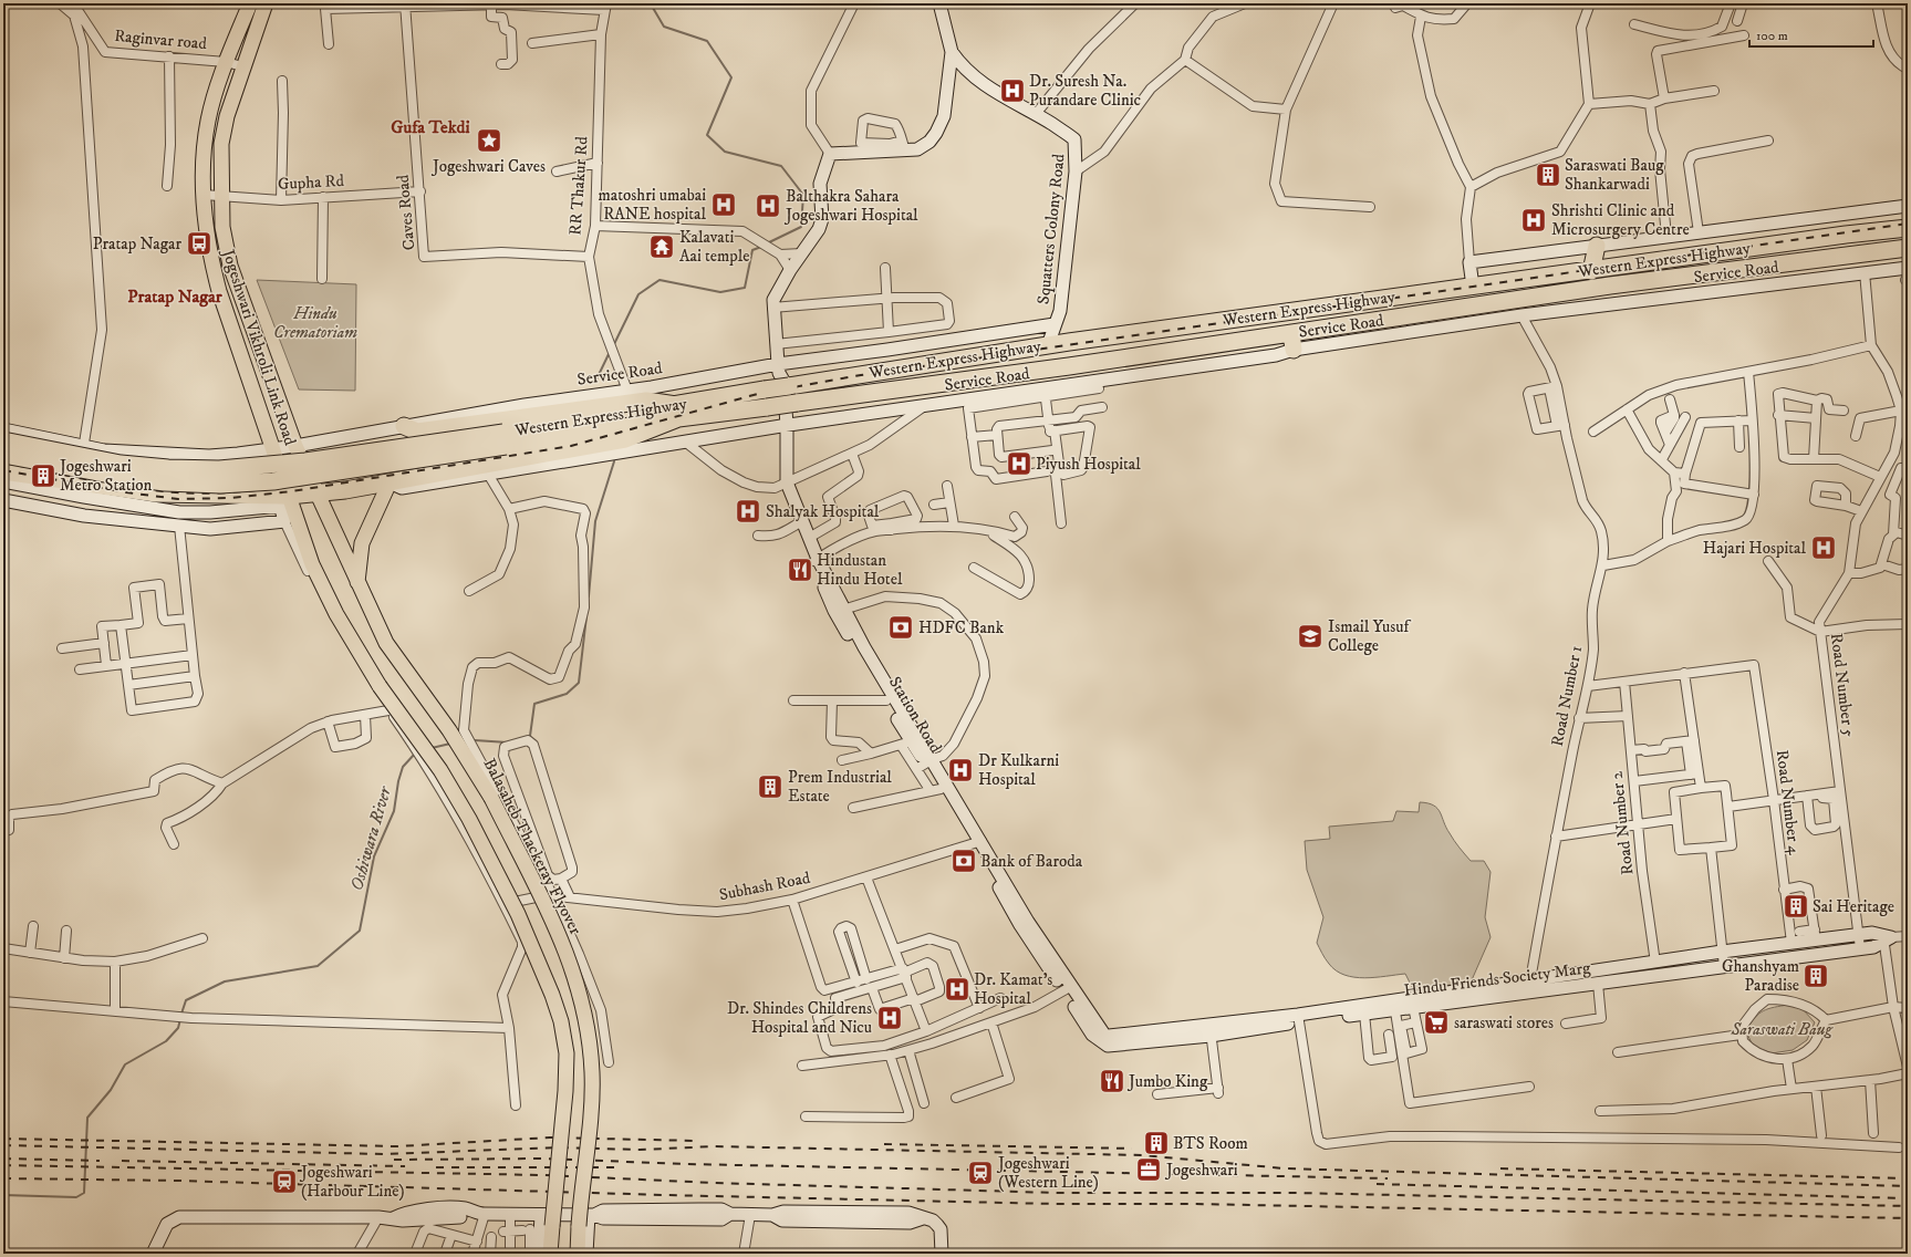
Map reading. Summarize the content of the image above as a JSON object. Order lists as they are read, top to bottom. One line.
{"streets":{"highway":["Western Express Highway"],"main road":["Jogeshwari Vikhroli Link Road","Balasaheb Thackeray Flyover"],"street":["Raginvar road","Gupha Rd","RR Thakur Rd","Caves Road","Squatters Colony Road","Service Road","Road Number 5","Road Number 1","Station Road","Road Number 4","Road Number 2","Subhash Road","Hindu Friends Society Marg"]},"crossings":[["Raginvar road","Jogeshwari Vikhroli Link Road"],["Raginvar road","Balasaheb Thackeray Flyover"],["Gupha Rd","Caves Road"],["Gupha Rd","Jogeshwari Vikhroli Link Road"],["Gupha Rd","Balasaheb Thackeray Flyover"],["RR Thakur Rd","Caves Road"],["RR Thakur Rd","Service Road"],["Squatters Colony Road","Western Express Highway"],["Squatters Colony Road","Service Road"],["Service Road","Jogeshwari Vikhroli Link Road"],["Service Road","Road Number 5"],["Service Road","Road Number 1"],["Service Road","Station Road"],["Service Road","Balasaheb Thackeray Flyover"],["Road Number 5","Hindu Friends Society Marg"],["Road Number 1","Hindu Friends Society Marg"],["Station Road","Subhash Road"],["Station Road","Hindu Friends Society Marg"],["Road Number 4","Hindu Friends Society Marg"],["Road Number 2","Hindu Friends Society Marg"]],"districts":["Gufa Tekdi","Pratap Nagar"],"water":["Oshiwara River"],"parks":["Hindu Crematoriam","Saraswati Baug"],"places":{"hospital":["Dr. Suresh Na. Purandare Clinic","matoshri umabai RANE hospital","Balthakra Sahara Jogeshwari Hospital","Shrishti Clinic and Microsurgery Centre","Piyush Hospital","Shalyak Hospital","Hajari Hospital","Dr Kulkarni Hospital","Dr. Kamat's Hospital","Dr. Shindes Childrens Hospital and Nicu"],"place":["Jogeshwari Caves"],"building":["Saraswati Baug Shankarwadi","Jogeshwari Metro Station","Prem Industrial Estate","Sai Heritage","Ghanshyam Paradise","BTS Room"],"bus stop":["Pratap Nagar"],"temple":["Kalavati Aai temple"],"restaurant":["Hindustan Hindu Hotel","Jumbo King"],"bank":["HDFC Bank","Bank of Baroda"],"school or university":["Ismail Yusuf College"],"supermarket":["saraswati stores"],"office":["Jogeshwari"],"station":["Jogeshwari (Western Line)","Jogeshwari (Harbour Line)"]},"scale_bar":"100 m"}
